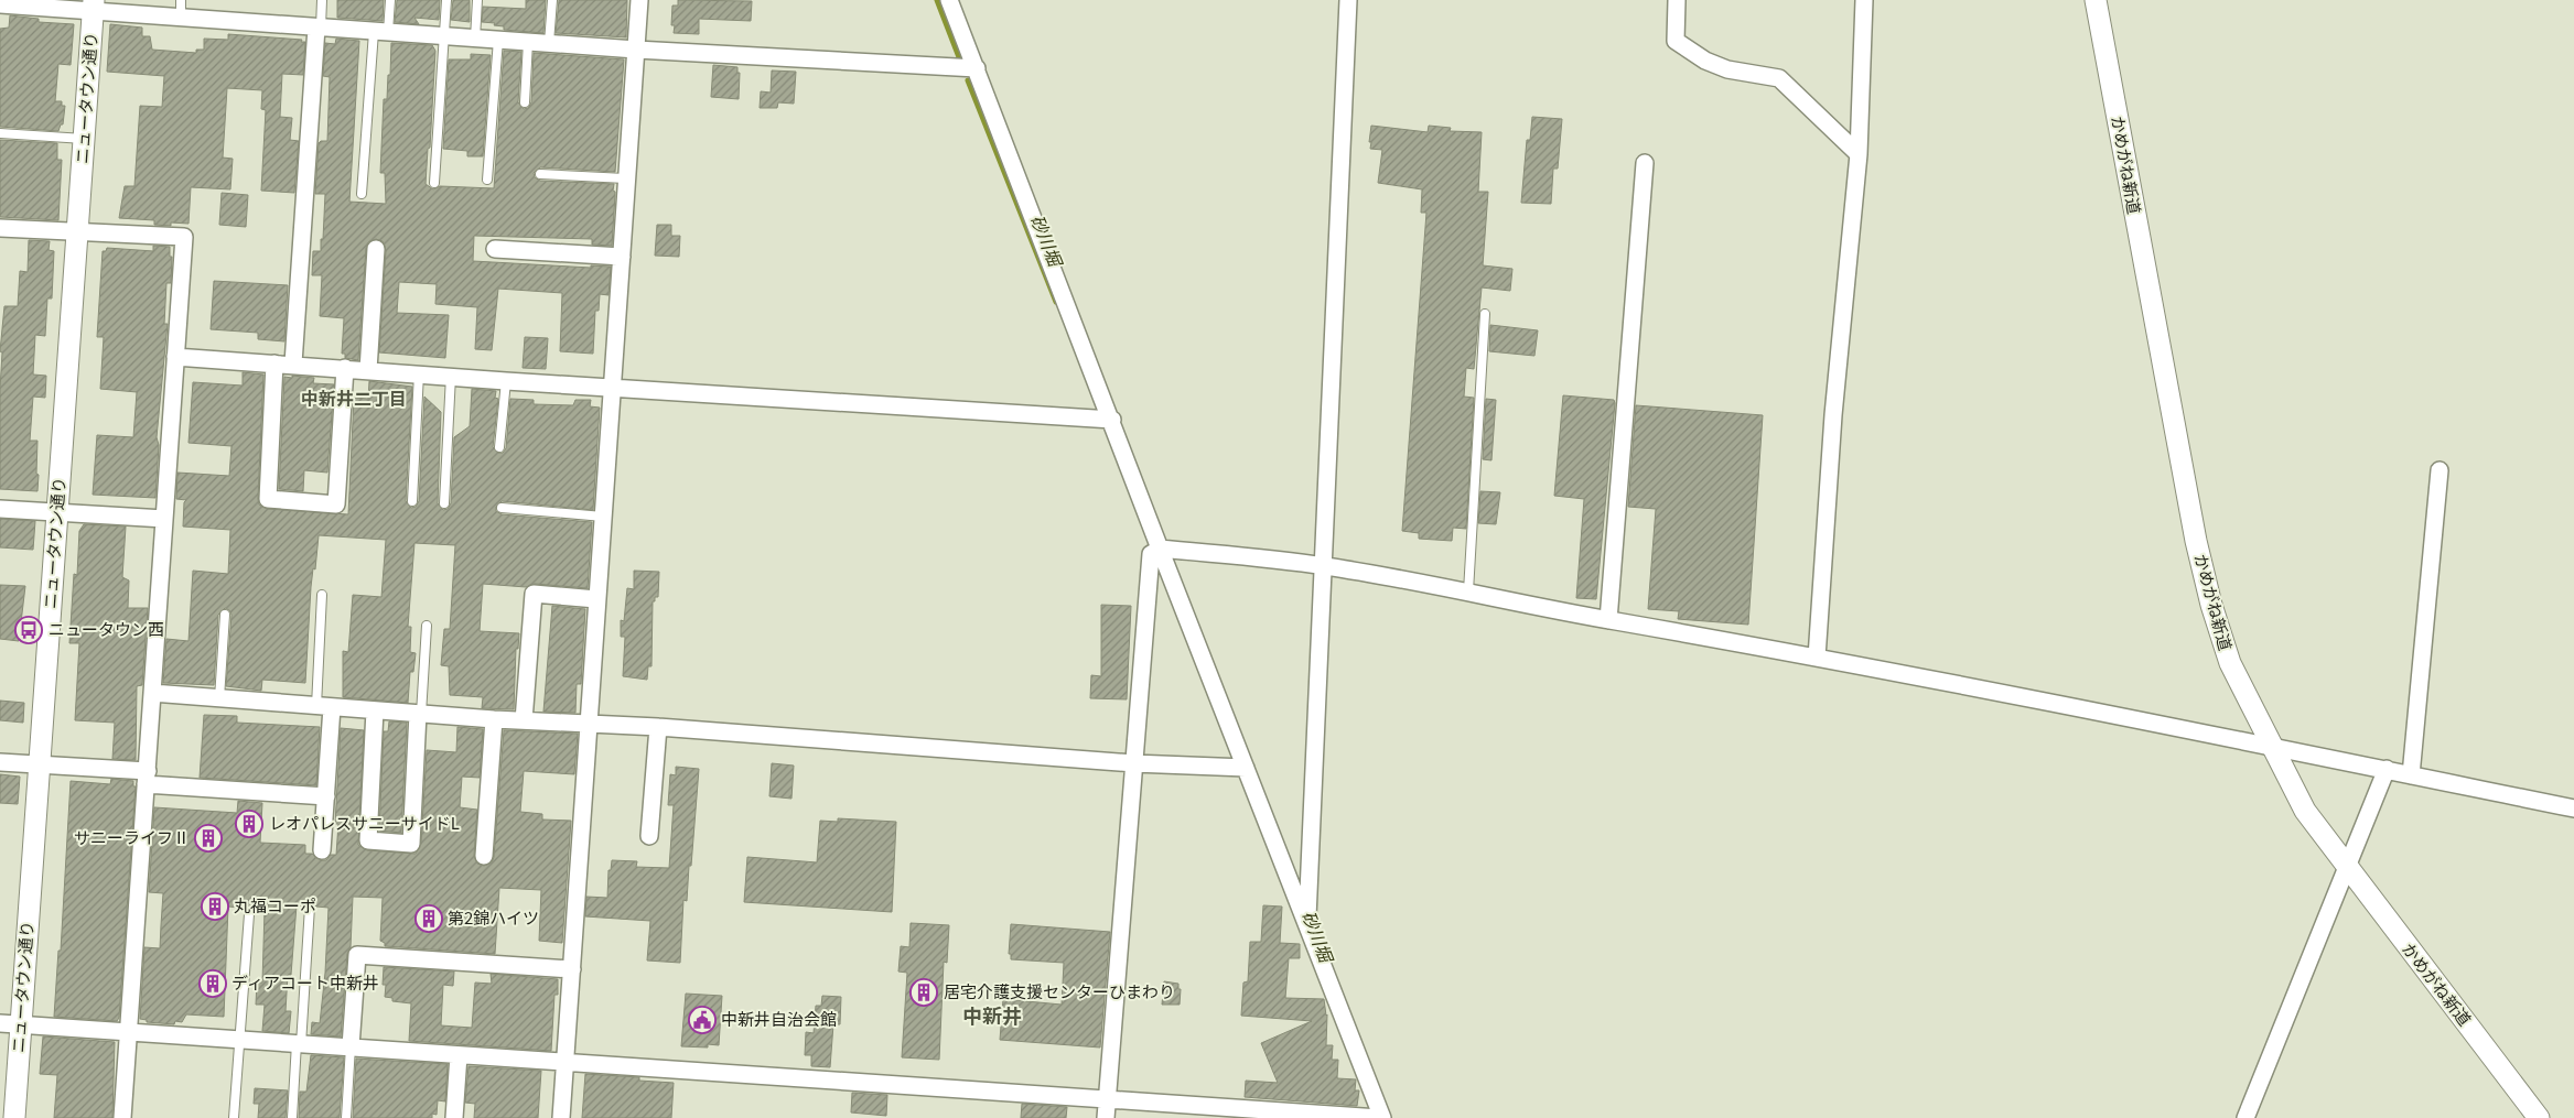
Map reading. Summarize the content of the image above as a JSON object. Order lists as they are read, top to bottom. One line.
{"streets":{"street":["ニュータウン通り","かめがね新道"]},"districts":["中新井二丁目","中新井"],"water":["砂川堀"],"places":{"bus stop":["ニュータウン西"],"building":["レオパレスサニーサイドL","サニーライフⅡ","丸福コーポ","第2錦ハイツ","ディアコート中新井","居宅介護支援センターひまわり"],"public building":["中新井自治会館"]}}
